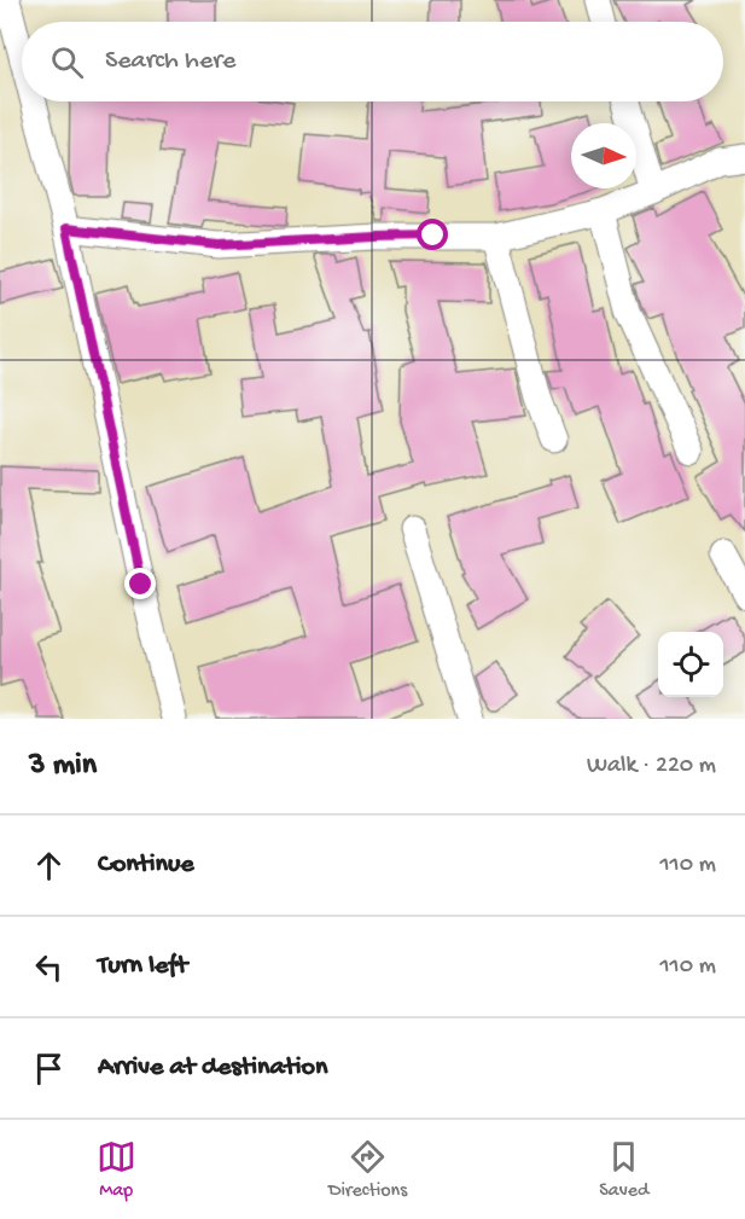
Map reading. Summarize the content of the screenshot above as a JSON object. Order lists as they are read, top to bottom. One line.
{"north":"right","page":{"search":"Search here","heading":["3 min","Walk · 220 m"],"list":[["Continue","110 m"],["Turn left","110 m"],"Arrive at destination"],"nav":["Map","Directions","Saved"]}}
